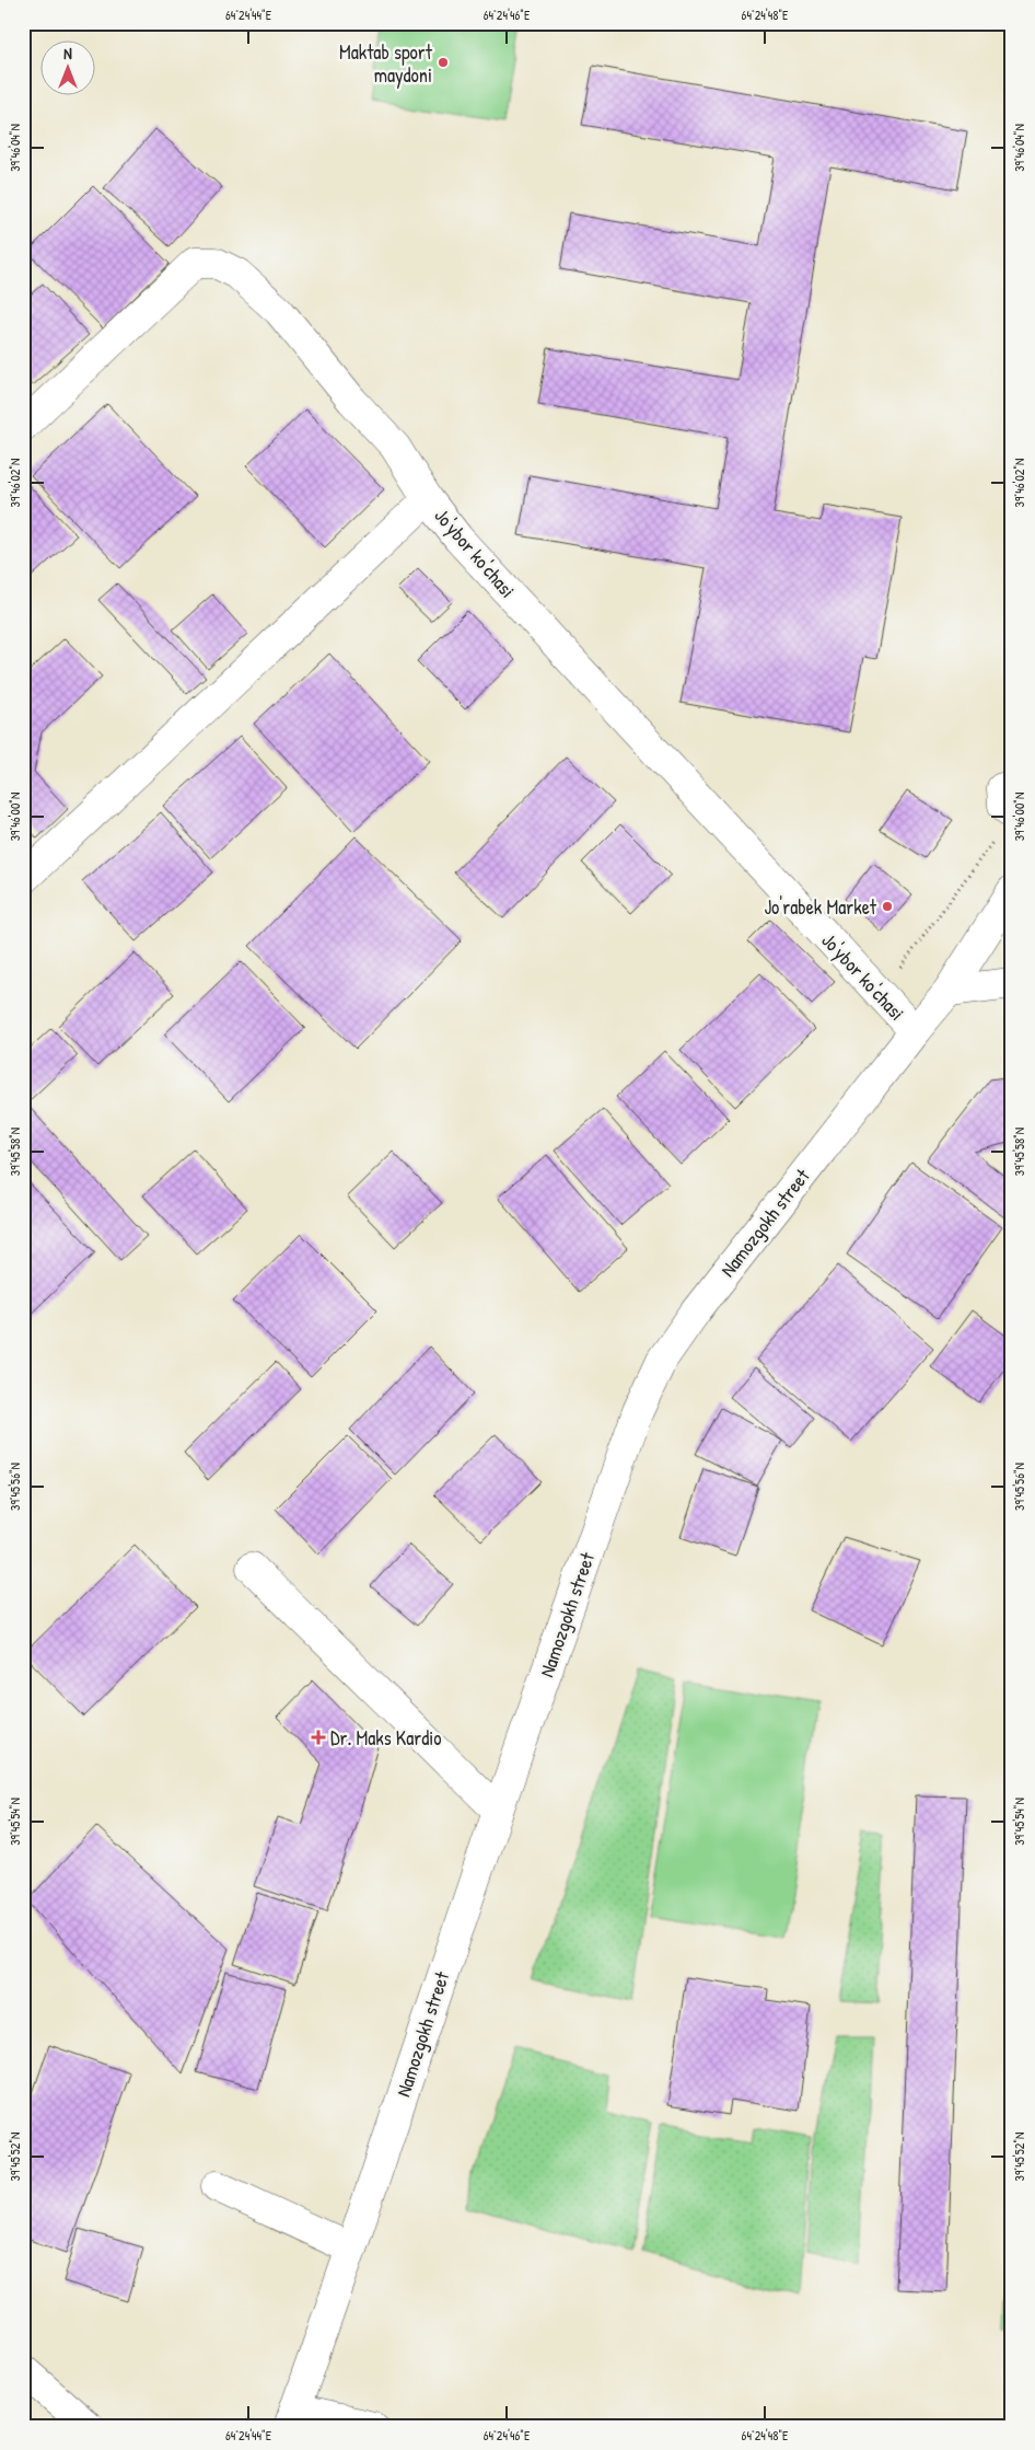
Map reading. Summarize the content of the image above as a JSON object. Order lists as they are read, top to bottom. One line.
{"streets":{"street":["Jo'ybor ko'chasi","Namozgokh street"]},"crossings":[["Jo'ybor ko'chasi","Namozgokh street"]],"places":{"other":["Maktab sport maydoni","Jo'rabek Market"],"health":["Dr. Maks Kardio"]},"north":"top","coordinates":["64°24'44\"E","64°24'46\"E","64°24'48\"E","39°46'04\"N","39°46'02\"N","39°46'00\"N","39°45'58\"N","39°45'56\"N","39°45'54\"N","39°45'52\"N"]}
